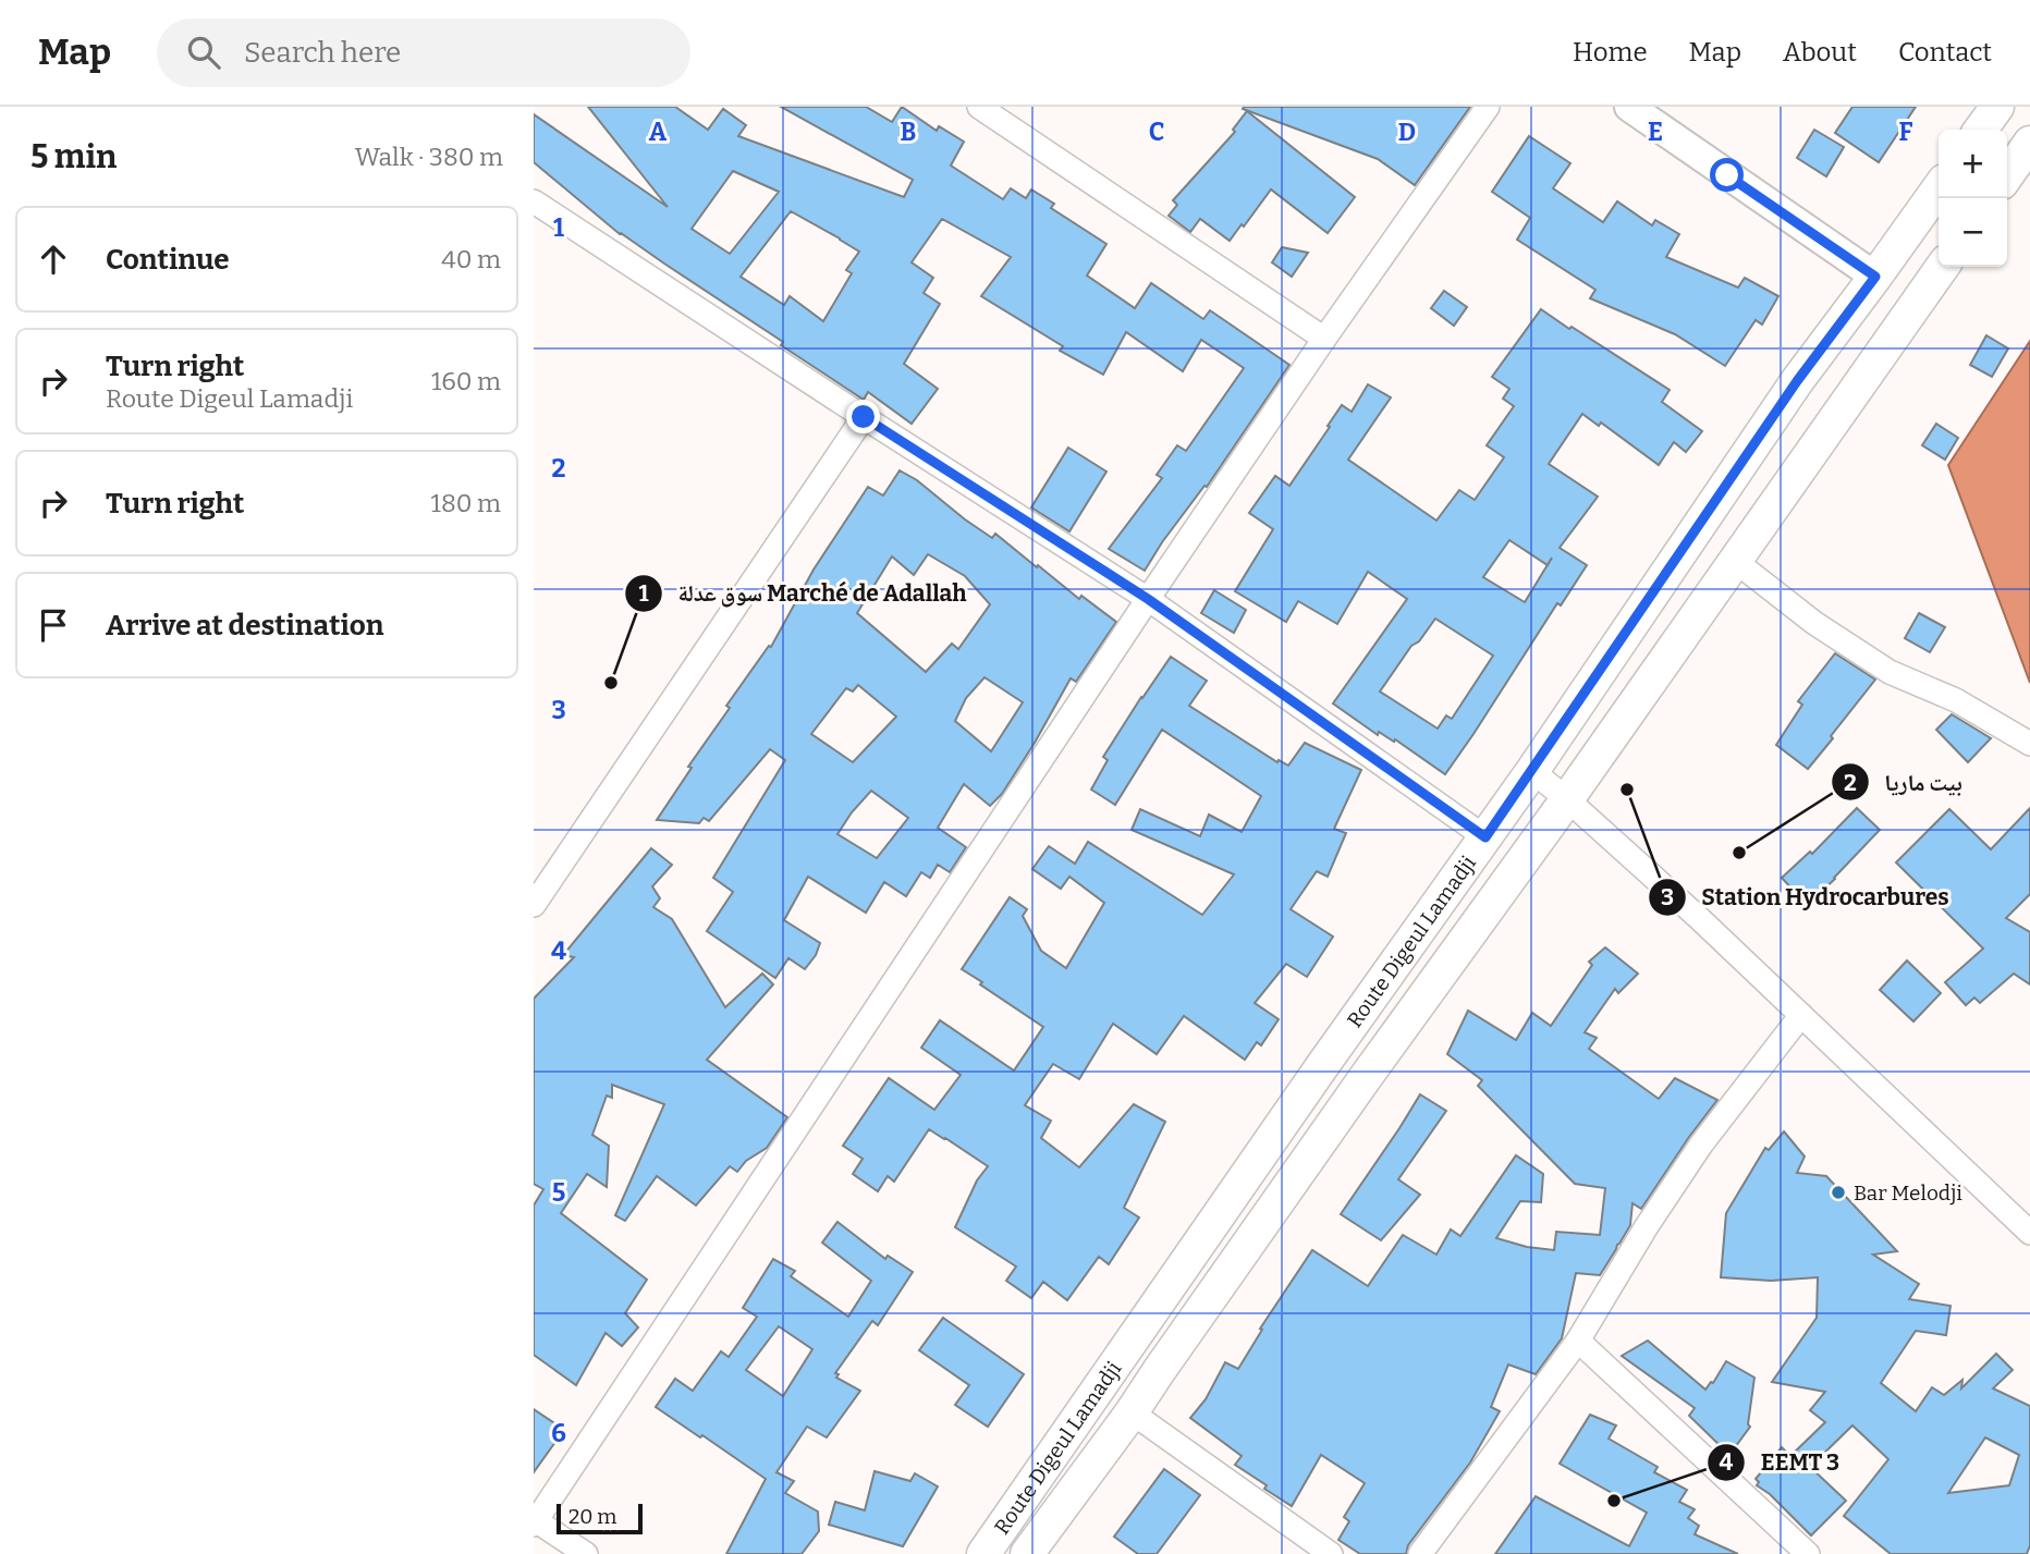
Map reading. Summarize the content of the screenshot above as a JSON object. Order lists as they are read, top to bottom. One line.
{"streets":{"main road":["Route Digeul Lamadji"]},"places":["سوق عدلة Marché de Adallah","Station Hydrocarbures","بيت ماريا","Bar Melodji","EEMT 3"],"scale_bar":"20 m","page":{"header":"Map","search":"Search here","nav":["Home","Map","About","Contact"],"heading":["5 min","Walk · 380 m"],"map_buttons":["+","−"],"list":[["Continue","40 m"],["Turn right","Route Digeul Lamadji","160 m"],["Turn right","180 m"],"Arrive at destination"],"scale":"20 m"},"grid":{"columns":["A","B","C","D","E","F"],"rows":["1","2","3","4","5","6"]}}
